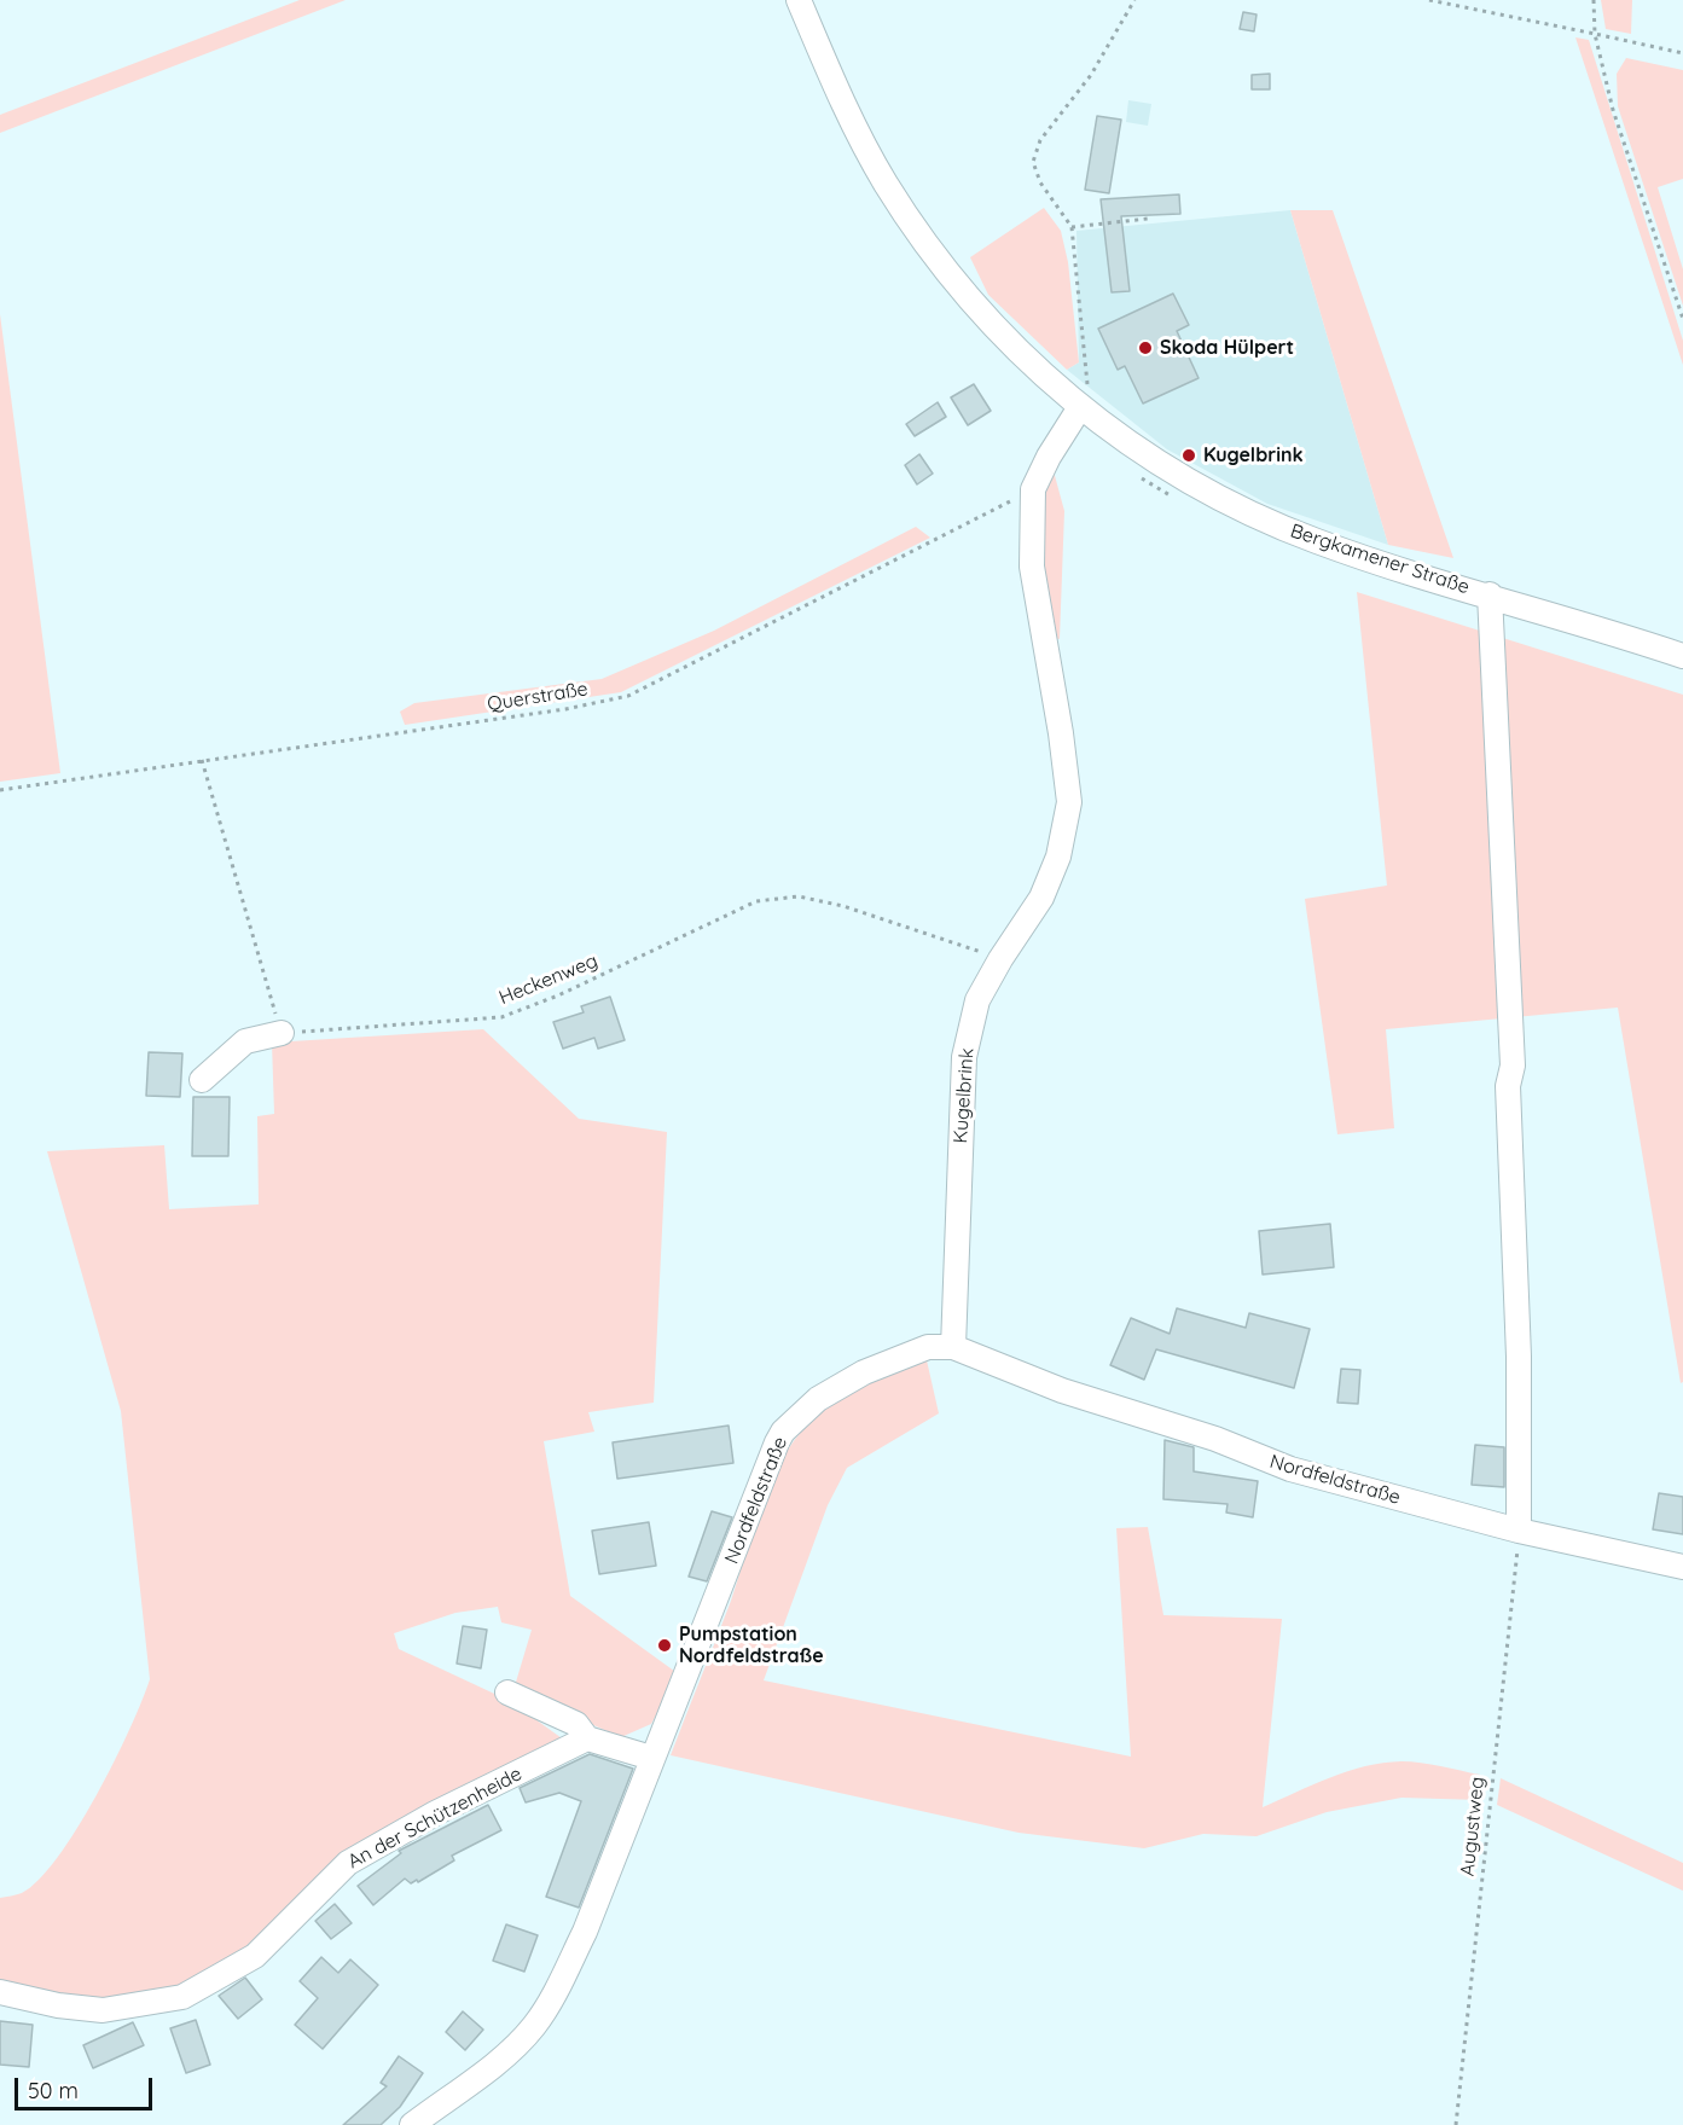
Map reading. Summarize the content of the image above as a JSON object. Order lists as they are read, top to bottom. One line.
{"streets":{"street":["Bergkamener Straße","Kugelbrink","Nordfeldstraße","An der Schützenheide"],"path":["Querstraße","Heckenweg","Augustweg"]},"crossings":[["Bergkamener Straße","Kugelbrink"],["Querstraße","Kugelbrink"],["Heckenweg","Kugelbrink"],["Kugelbrink","Nordfeldstraße"],["Nordfeldstraße","Augustweg"]],"places":["Skoda Hülpert","Kugelbrink","Pumpstation Nordfeldstraße"],"scale_bar":"50 m"}
